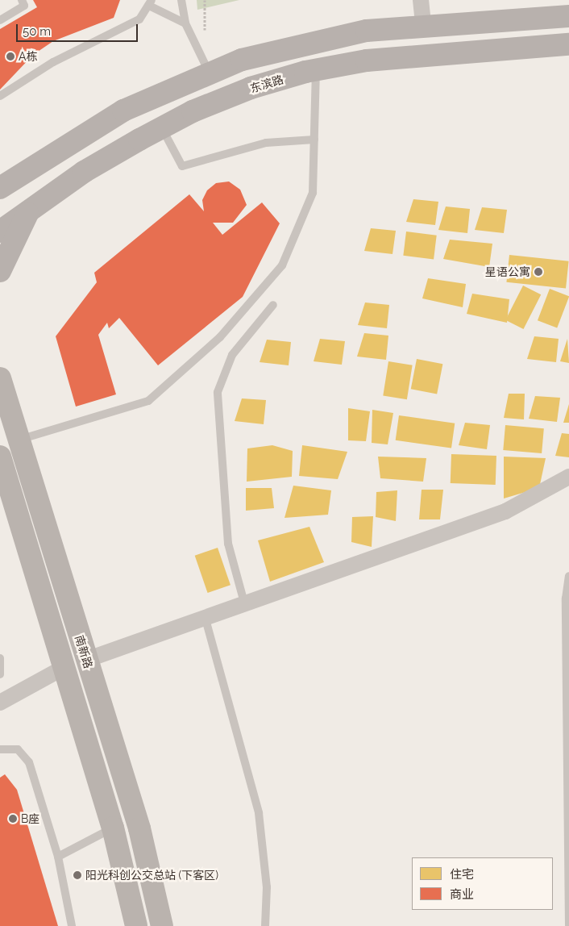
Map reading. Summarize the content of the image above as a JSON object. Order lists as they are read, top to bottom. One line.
{"streets":{"main road":["东滨路","南新路"]},"places":["A栋","星语公寓","B座","阳光科创公交总站 (下客区)"],"legend":["住宅","商业"],"scale_bar":"50 m"}
